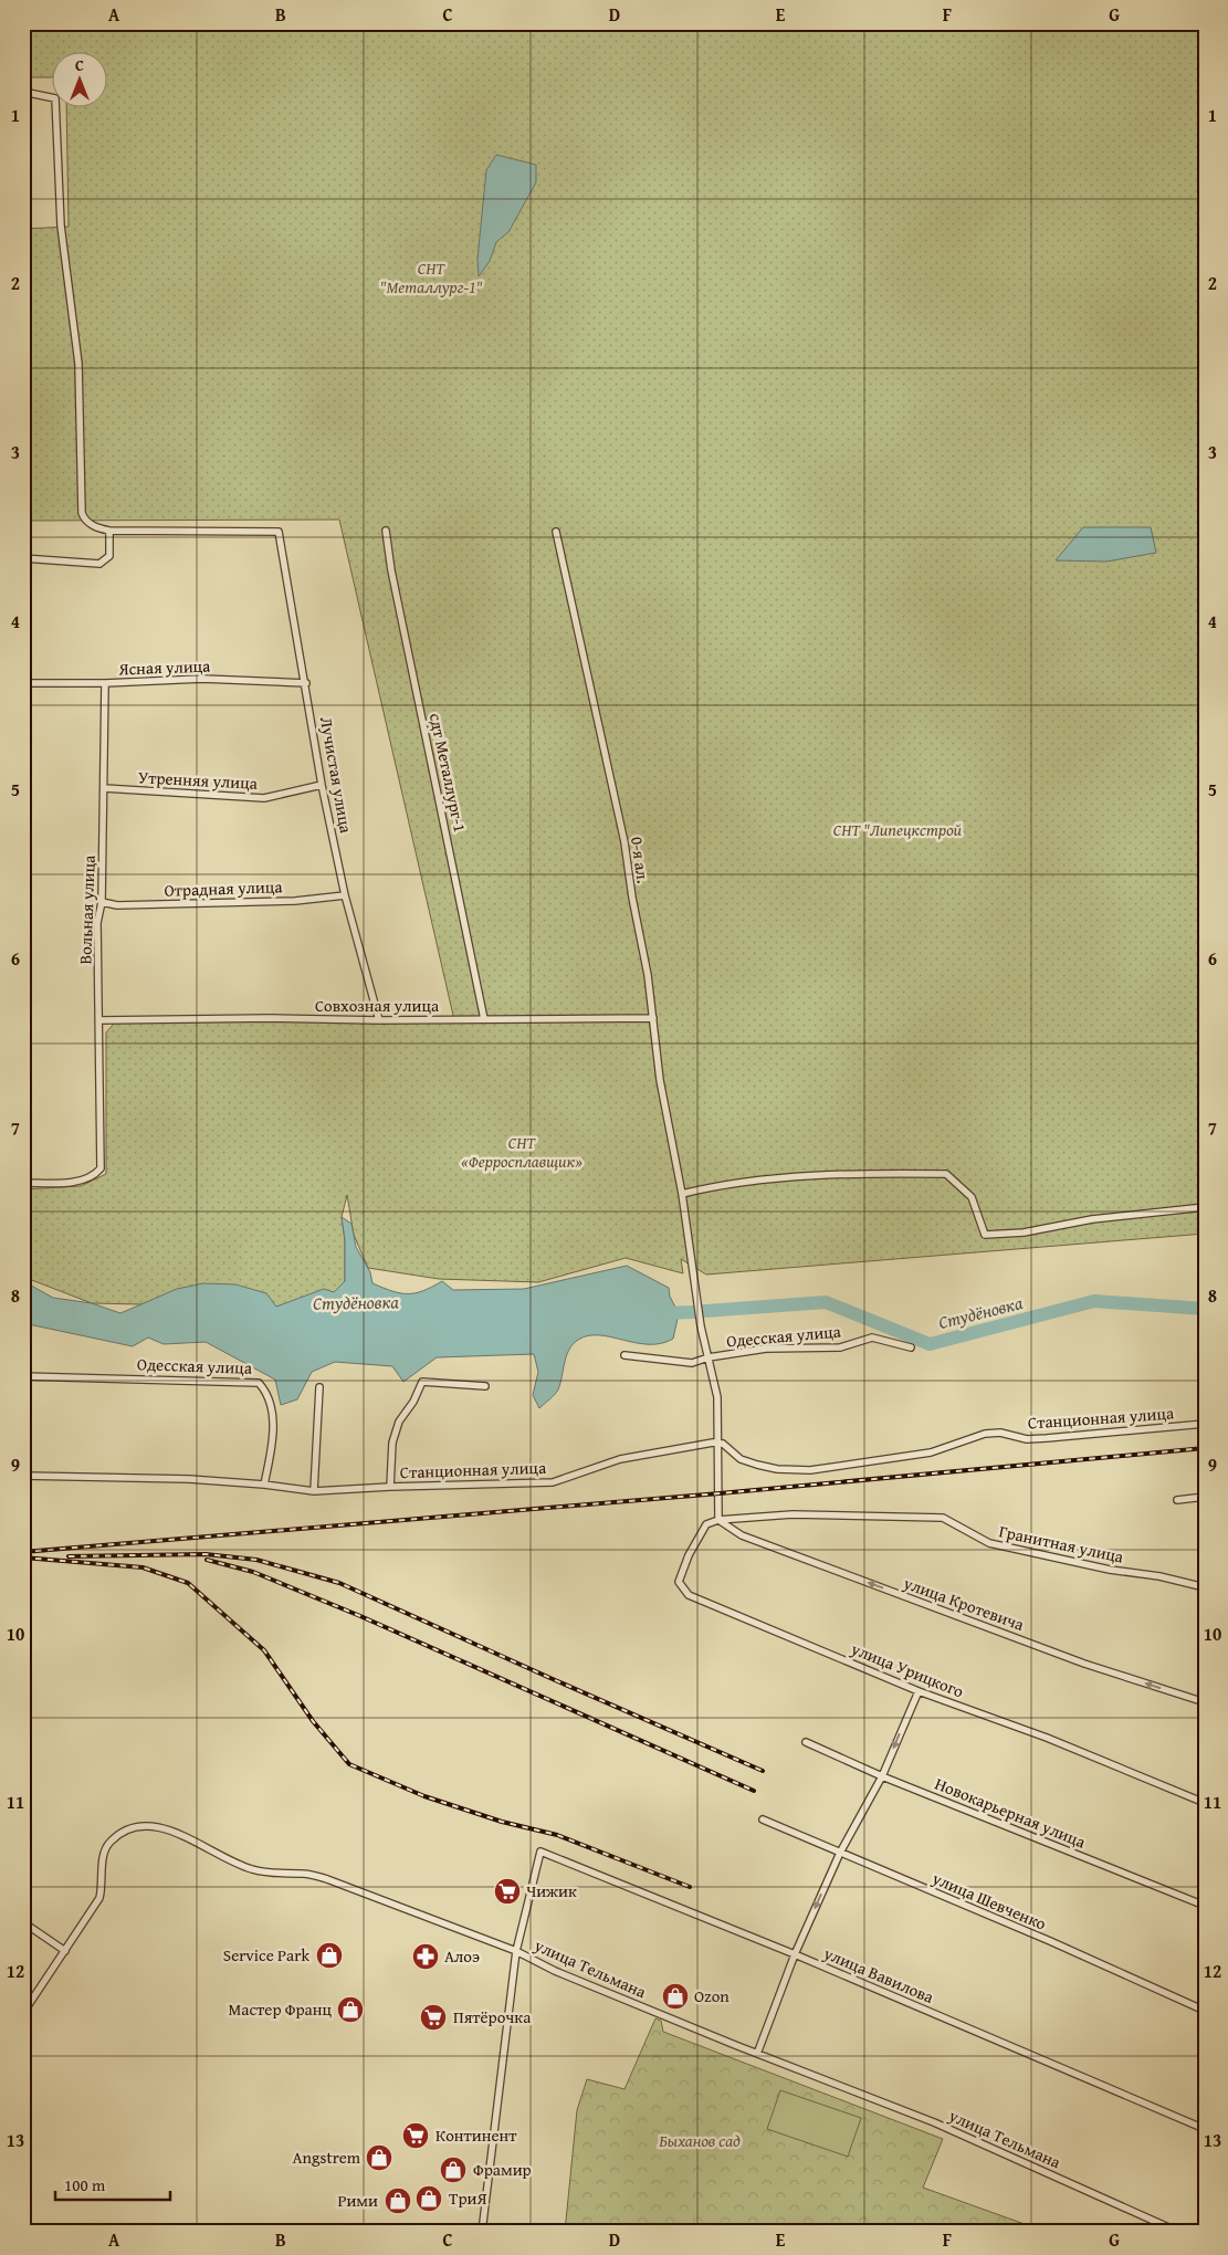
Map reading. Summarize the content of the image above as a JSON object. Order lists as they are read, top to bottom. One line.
{"streets":{"street":["Ясная улица","сдт Металлург-1","Лучистая улица","Утренняя улица","0-я ал.","Отрадная улица","Вольная улица","Совхозная улица","Одесская улица","Станционная улица","Гранитная улица","улица Кротевича","улица Урицкого","Новокарьерная улица","улица Шевченко","улица Тельмана","улица Вавилова"]},"crossings":[["Ясная улица","Лучистая улица"],["Ясная улица","Вольная улица"],["сдт Металлург-1","Совхозная улица"],["Лучистая улица","Утренняя улица"],["Лучистая улица","Отрадная улица"],["Лучистая улица","Совхозная улица"],["Утренняя улица","Вольная улица"],["0-я ал.","Совхозная улица"],["0-я ал.","Одесская улица"],["0-я ал.","Станционная улица"],["0-я ал.","Гранитная улица"],["0-я ал.","улица Кротевича"],["0-я ал.","улица Урицкого"],["Отрадная улица","Вольная улица"],["Вольная улица","Совхозная улица"],["Одесская улица","Станционная улица"],["Гранитная улица","улица Кротевича"],["Гранитная улица","улица Урицкого"],["улица Кротевича","улица Урицкого"],["улица Тельмана","улица Вавилова"]],"one_way":["улица Кротевича"],"water":["Студёновка"],"parks":["СНТ \"Металлург-1\"","СНТ \"Липецкстрой","СНТ «Ферросплавщик»","Быханов сад"],"places":{"supermarket":["Чижик","Пятёрочка","Континент"],"shop":["Service Park","Ozon","Мастер Франц","Angstrem","Фрамир","ТриЯ","Рими"],"pharmacy":["Алоэ"]},"scale_bar":"100 m","north":"top","grid":{"columns":["A","B","C","D","E","F","G"],"rows":["1","2","3","4","5","6","7","8","9","10","11","12","13"]}}
